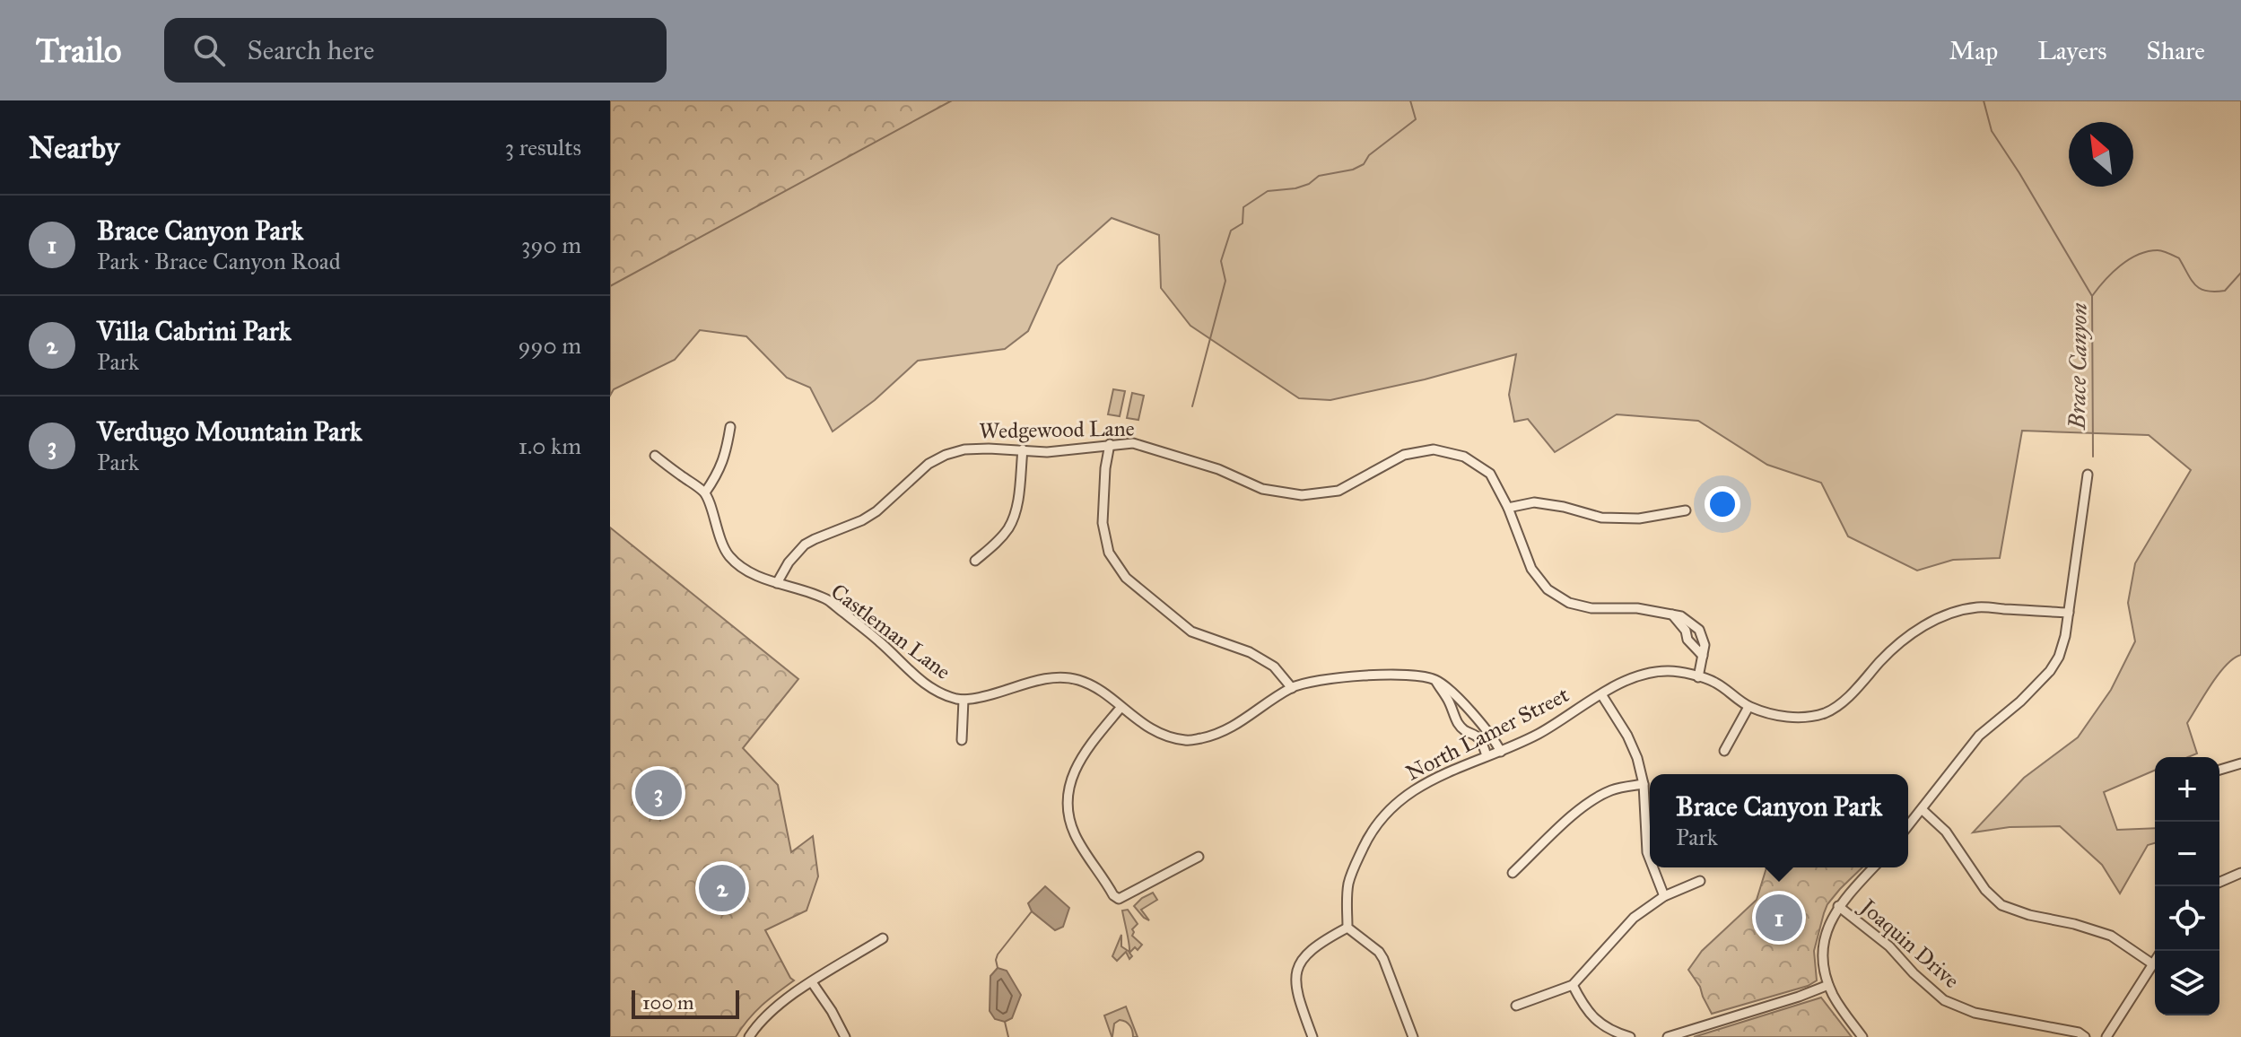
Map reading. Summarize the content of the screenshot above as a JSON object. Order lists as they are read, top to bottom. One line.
{"streets":{"street":["Wedgewood Lane","Castleman Lane","North Lamer Street","Joaquin Drive"]},"crossings":[["Wedgewood Lane","Castleman Lane"]],"water":["Brace Canyon"],"scale_bar":"100 m","north":"top left","page":{"header":"Trailo","search":"Search here","nav":["Map","Layers","Share"],"heading":["Nearby","3 results"],"list":[{"mark":"1","name":"Brace Canyon Park","note":"Park · Brace Canyon Road","value":"390 m"},{"mark":"2","name":"Villa Cabrini Park","note":"Park","value":"990 m"},{"mark":"3","name":"Verdugo Mountain Park","note":"Park","value":"1.0 km"}],"map_buttons":["+","−"],"pins":["3","2","1"],"popup":["Brace Canyon Park","Park"],"scale":"100 m"}}
